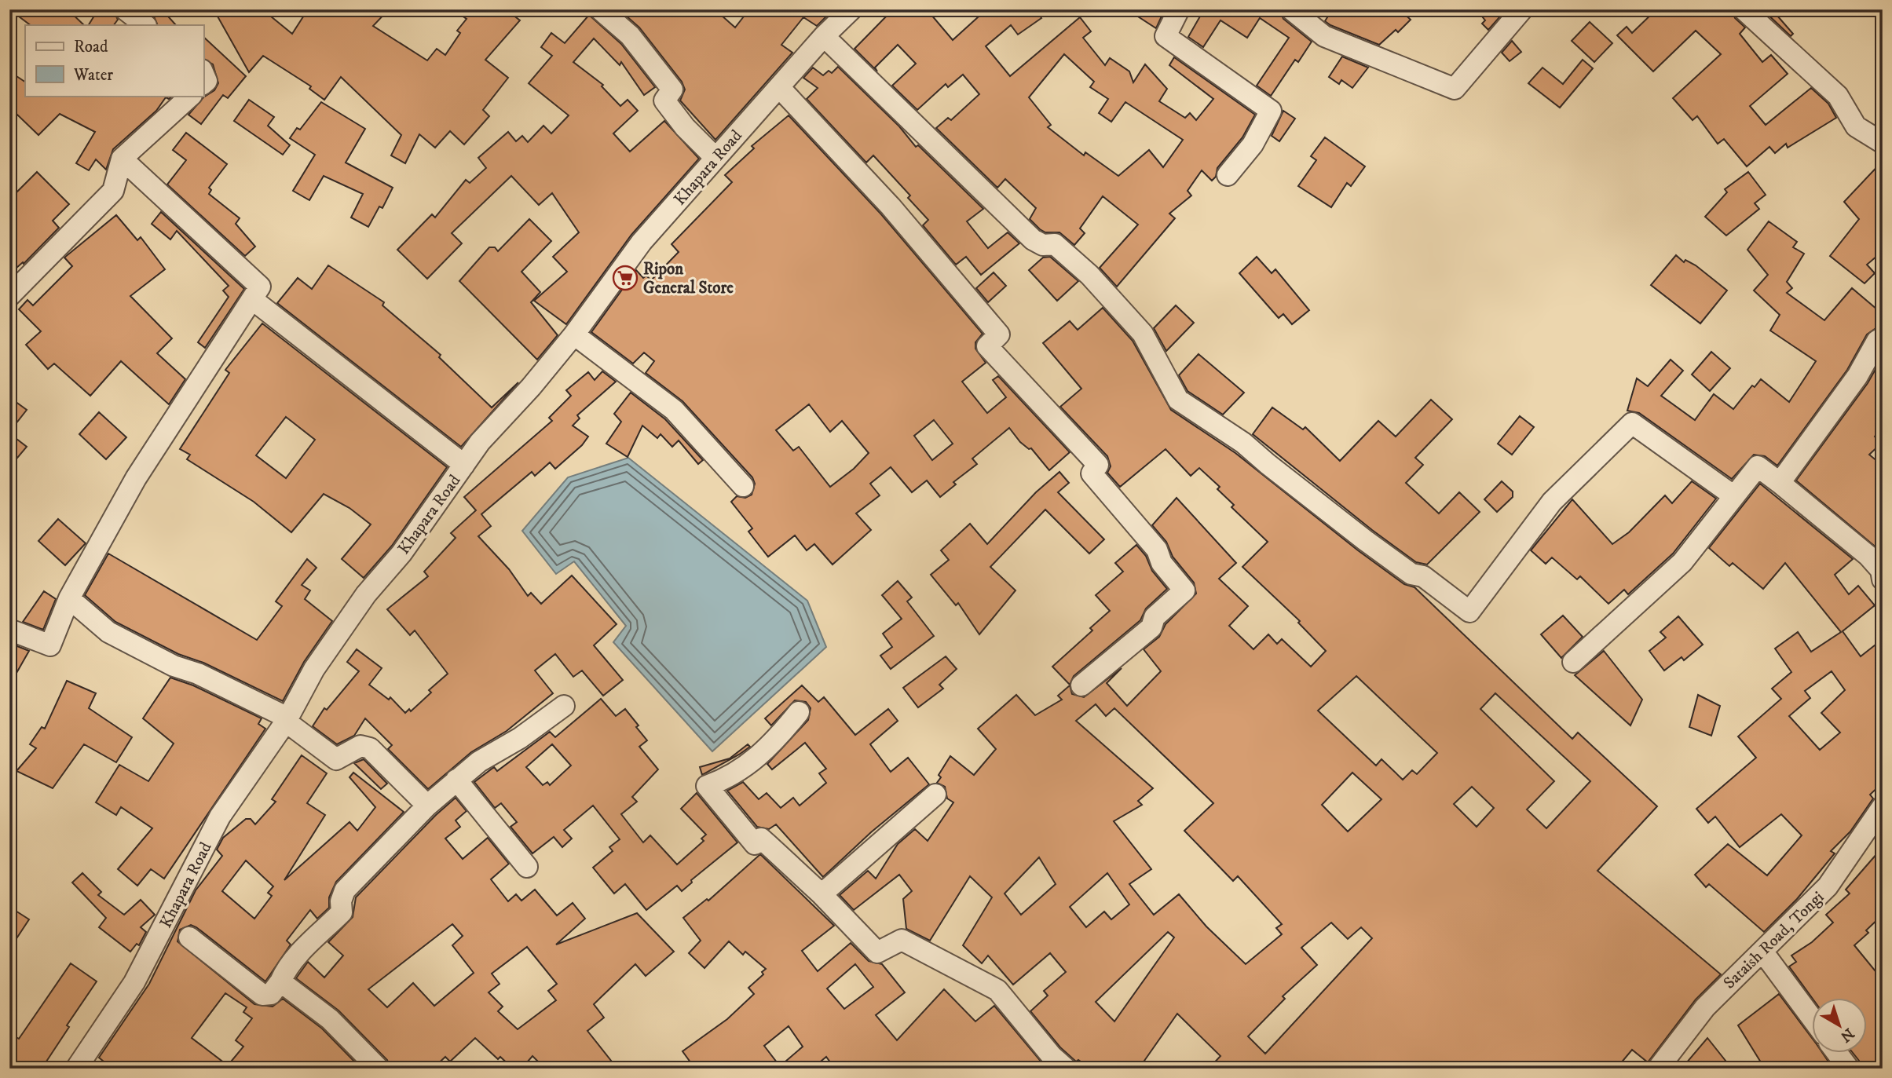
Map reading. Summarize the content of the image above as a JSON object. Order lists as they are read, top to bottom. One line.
{"streets":{"street":["Khapara Road","Sataish Road, Tongi"]},"places":{"supermarket":["Ripon General Store"]},"legend":["Road","Water"],"north":"bottom right"}
